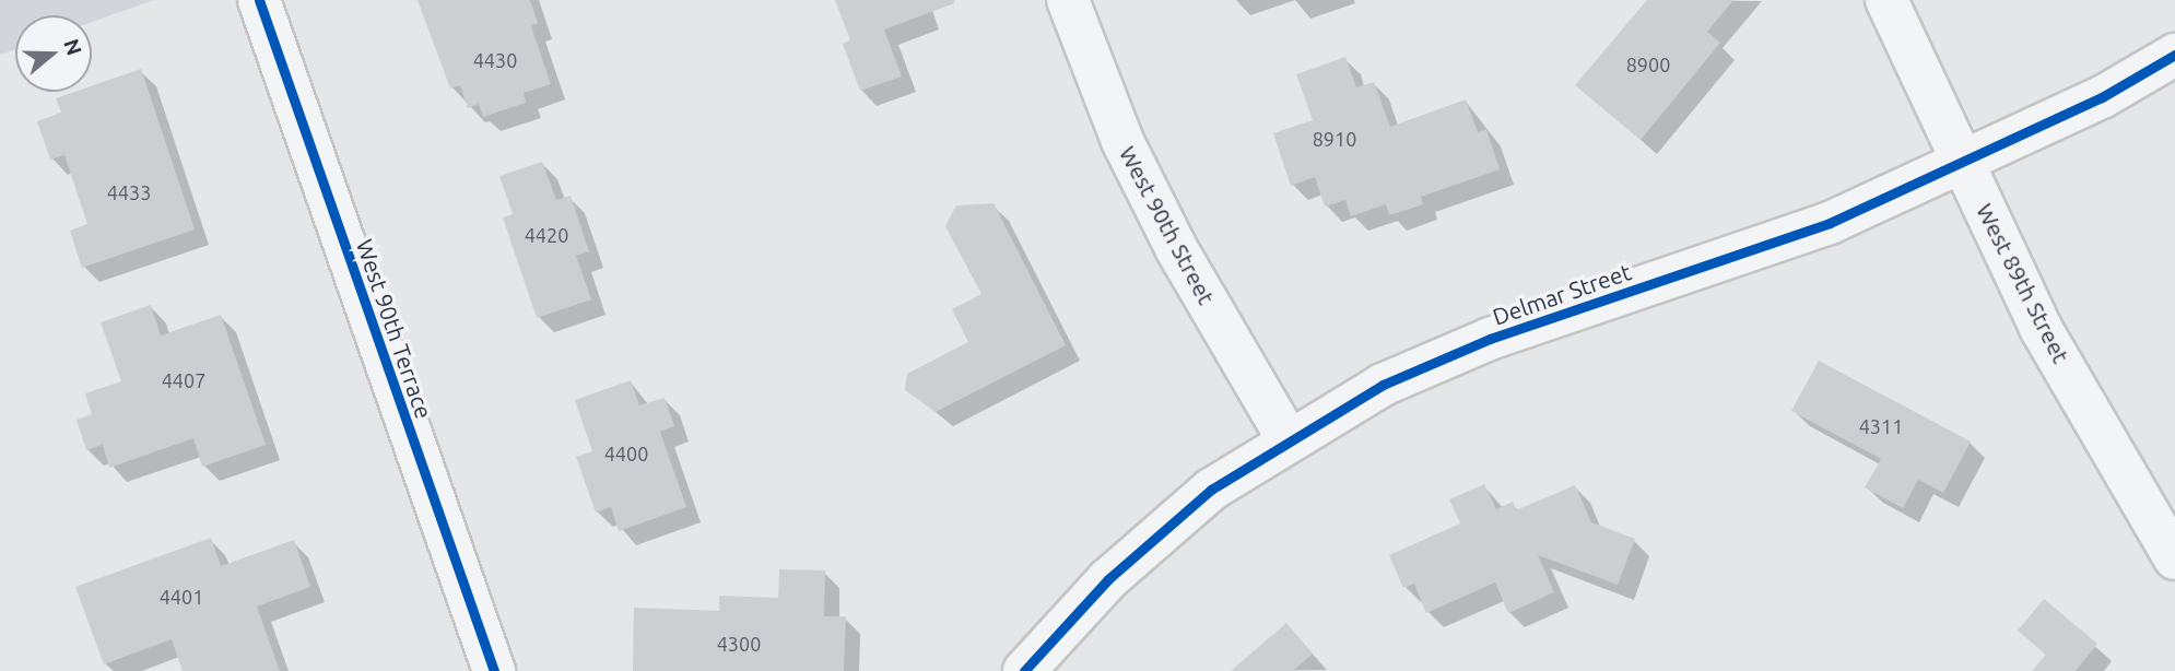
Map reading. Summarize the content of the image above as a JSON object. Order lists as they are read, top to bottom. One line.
{"streets":{"street":["West 90th Street","West 89th Street","Delmar Street","West 90th Terrace"]},"crossings":[["West 90th Street","Delmar Street"],["West 89th Street","Delmar Street"]],"house_numbers":["4430","8900","8910","4433","4420","4407","4311","4400","4401","4300"],"north":"right"}
